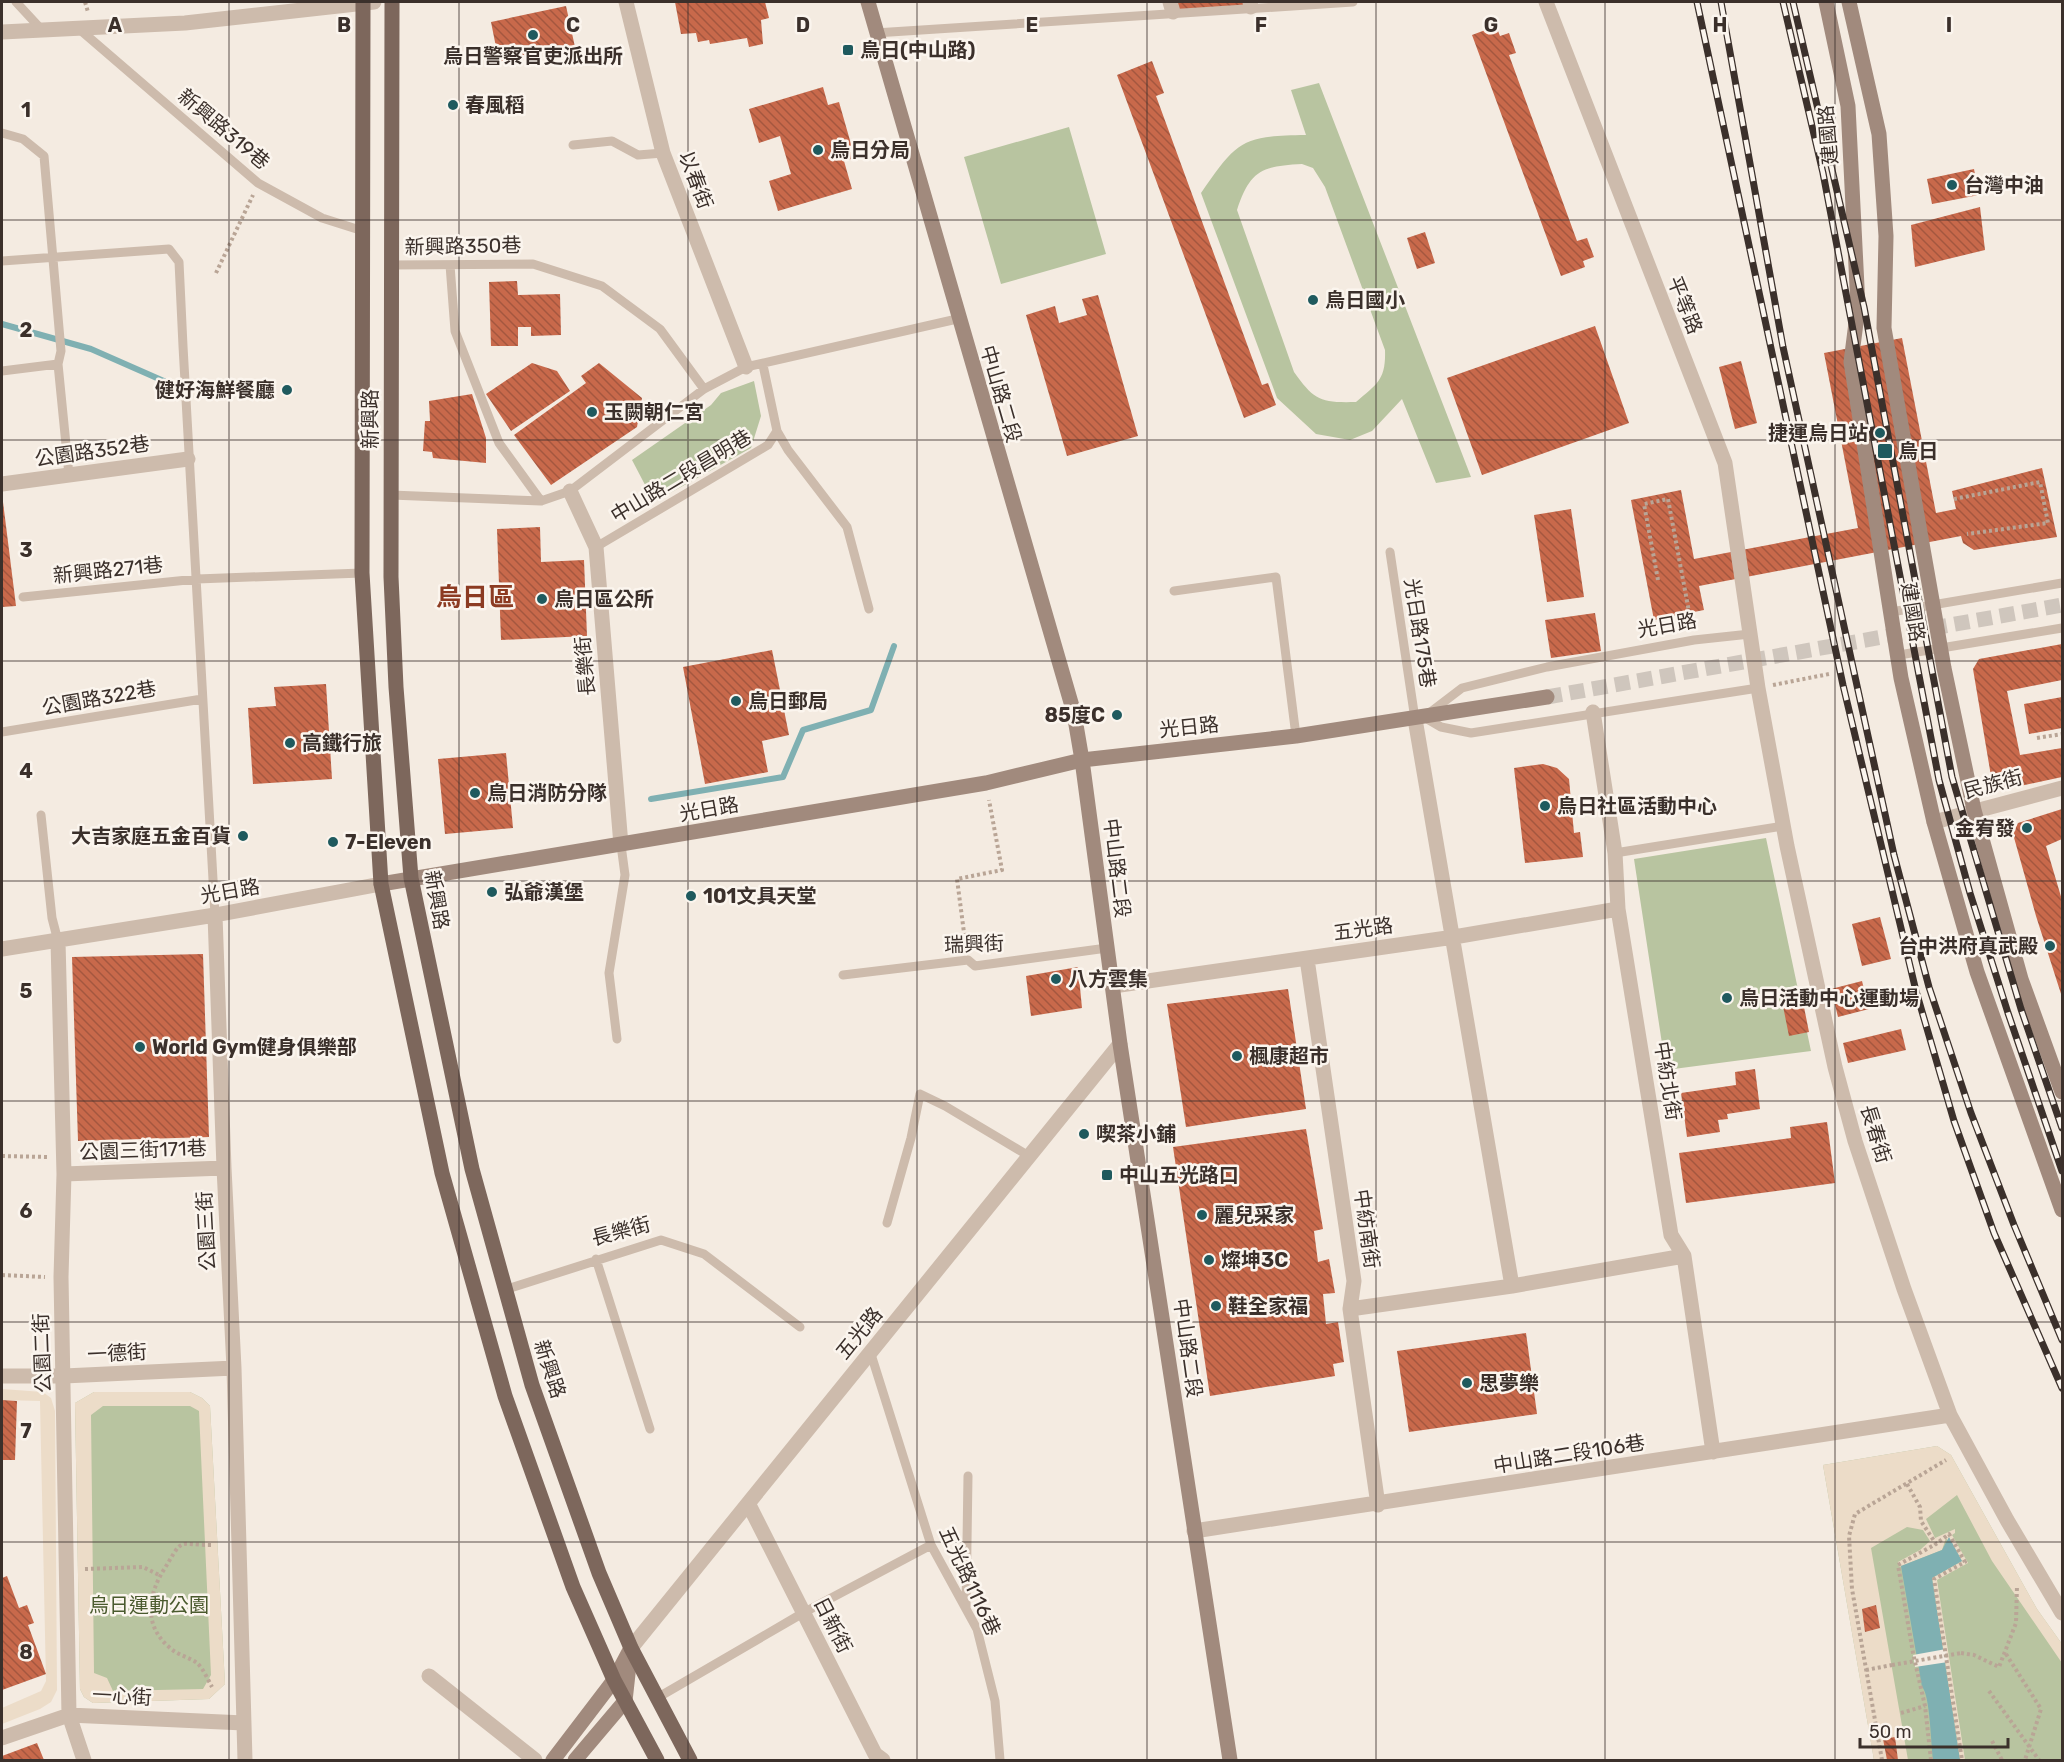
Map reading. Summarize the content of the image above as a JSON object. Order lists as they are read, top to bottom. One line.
{"streets":{"main road":["建國路","中山路二段","新興路","光日路","五光路"],"street":["以春街","平等路","公園路352巷","長樂街","民族街","中紡北街","長春街","公園三街171巷","中紡南街","公園三街","公園二街","一德街","中山路二段106巷","日新街","一心街"],"lane":["新興路319巷","新興路350巷","中山路二段昌明巷","新興路271巷","光日路175巷","公園路322巷","瑞興街","五光路1116巷"]},"crossings":[["新興路319巷","新興路"],["建國路","民族街"],["新興路350巷","新興路"],["平等路","光日路"],["平等路","長春街"],["中山路二段","光日路"],["中山路二段","五光路"],["中山路二段","瑞興街"],["中山路二段","中山路二段106巷"],["新興路","新興路271巷"],["新興路","光日路"],["新興路","長樂街"],["新興路","五光路"],["中山路二段昌明巷","長樂街"],["新興路271巷","公園三街"],["光日路","光日路175巷"],["光日路","長樂街"],["光日路","長春街"],["光日路","公園三街"],["光日路","公園二街"],["公園路322巷","公園三街"],["五光路","中紡北街"],["五光路","中紡南街"],["五光路","五光路1116巷"],["五光路","日新街"],["中紡北街","中山路二段106巷"],["長春街","中山路二段106巷"],["公園三街171巷","公園三街"],["公園三街171巷","公園二街"],["中紡南街","中山路二段106巷"],["公園三街","一德街"],["公園三街","一心街"],["公園二街","一德街"],["公園二街","一心街"]],"districts":["烏日區"],"parks":["烏日運動公園"],"places":{"other":["烏日警察官吏派出所","春風稻","烏日分局","台灣中油","烏日國小","健好海鮮餐廳","玉闕朝仁宮","捷運烏日站","烏日區公所","烏日郵局","85度C","高鐵行旅","烏日消防分隊","烏日社區活動中心","金宥發","大吉家庭五金百貨","7-Eleven","弘爺漢堡","101文具天堂","台中洪府真武殿","八方雲集","烏日活動中心運動場","World Gym健身俱樂部","楓康超市","喫茶小鋪","麗兒采家","燦坤3C","鞋全家福","思夢樂"],"transit":["烏日(中山路)","烏日","中山五光路口"]},"scale_bar":"50 m","grid":{"columns":["A","B","C","D","E","F","G","H","I"],"rows":["1","2","3","4","5","6","7","8"]}}
